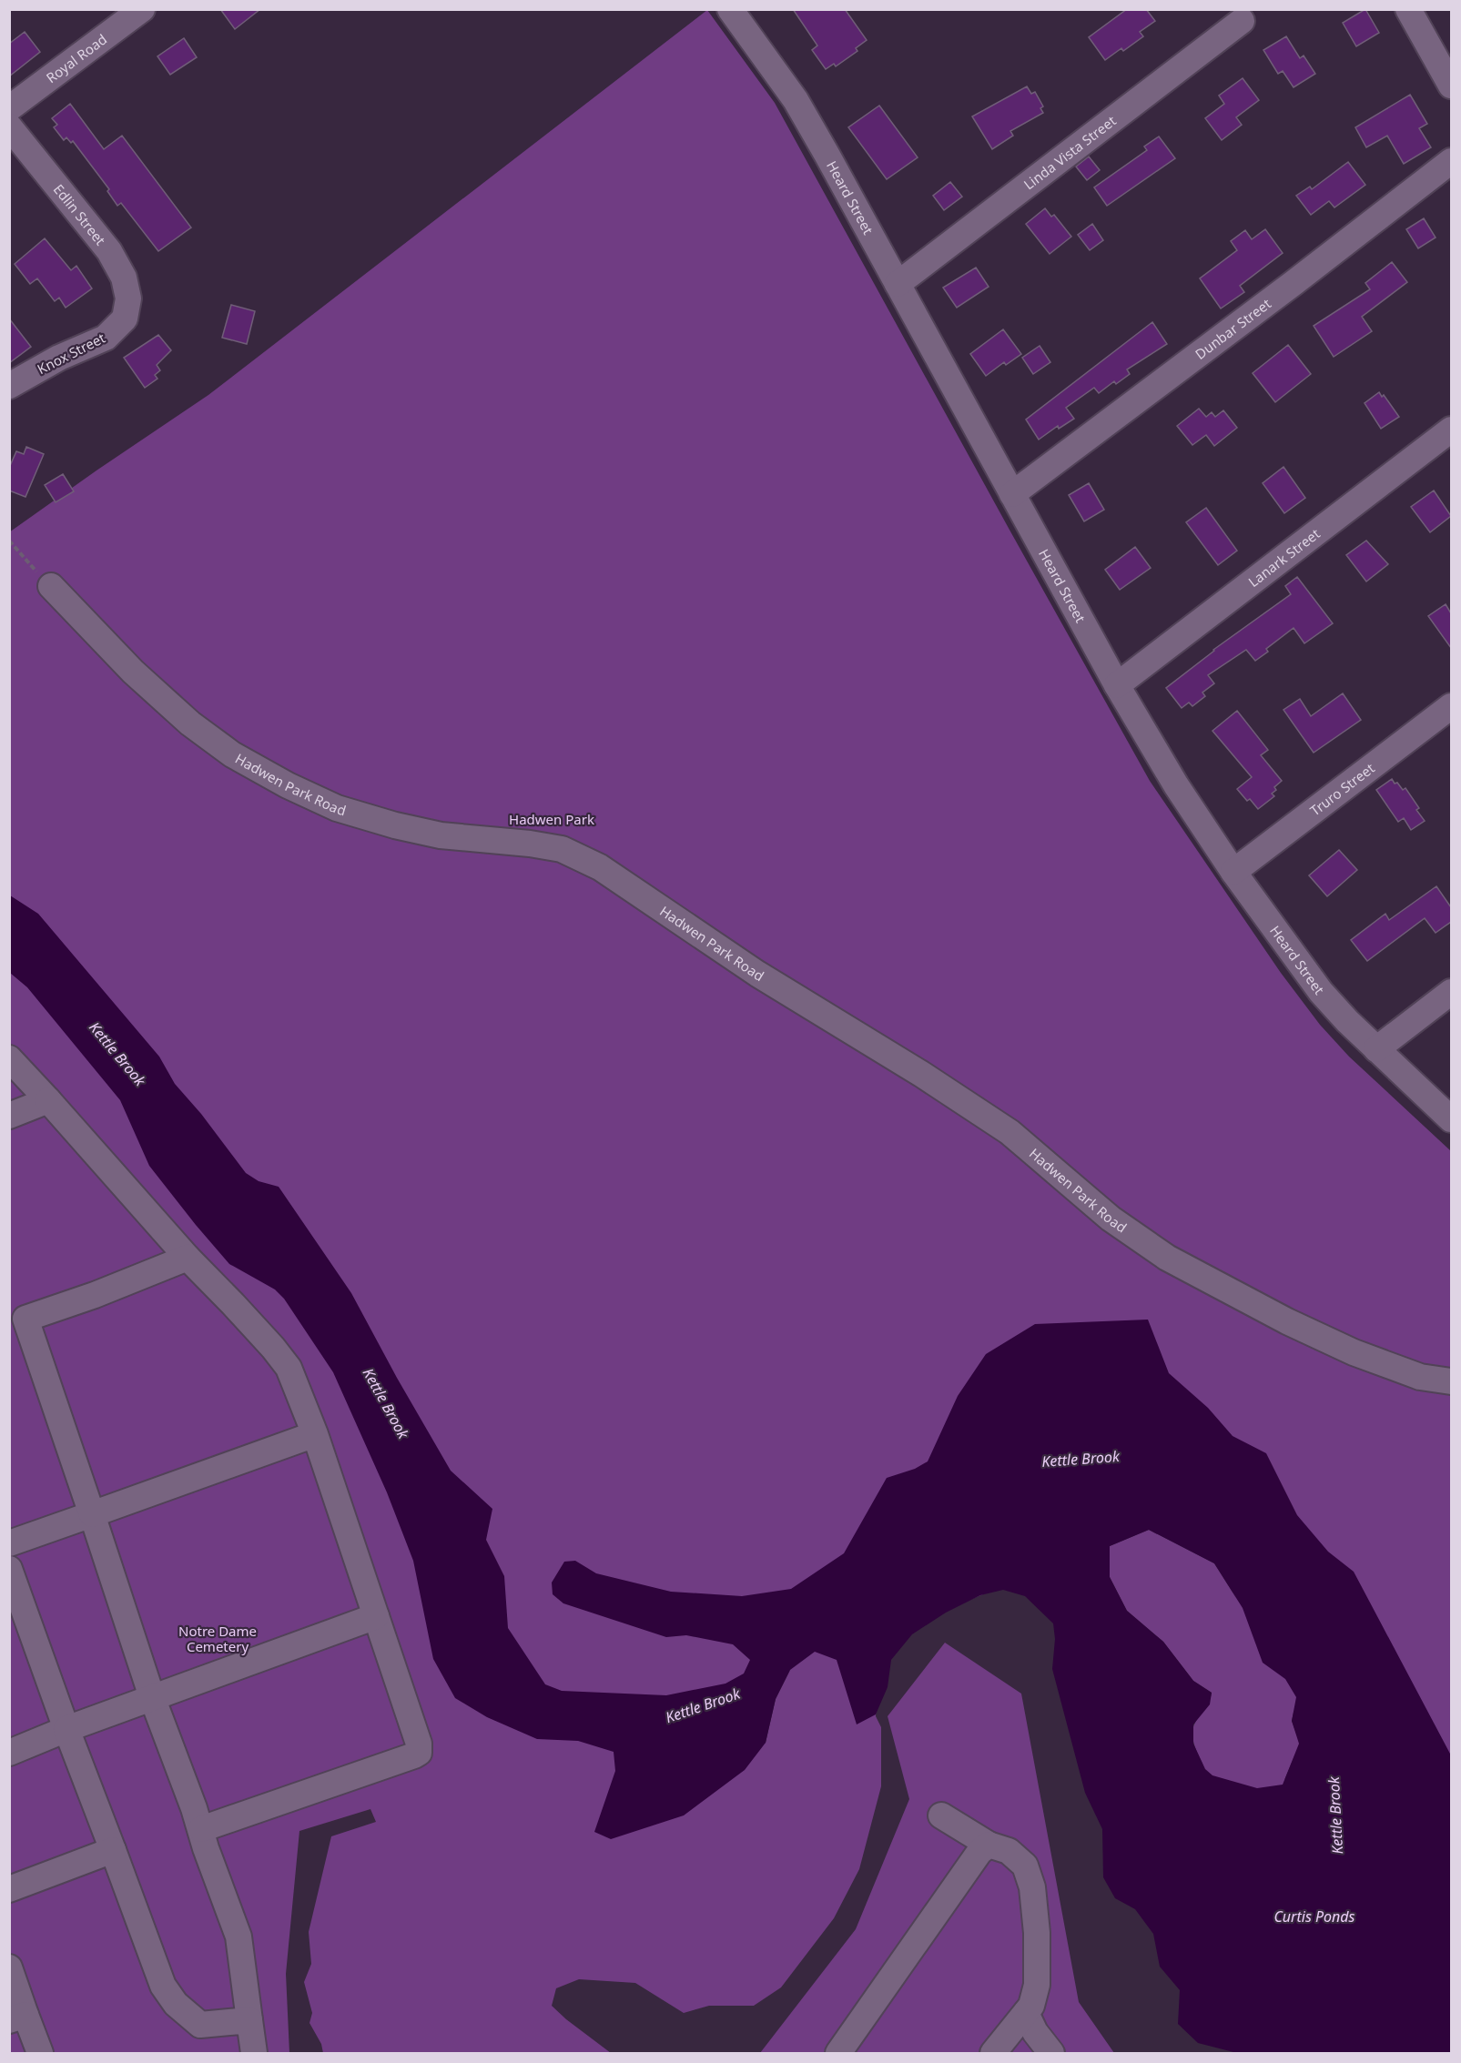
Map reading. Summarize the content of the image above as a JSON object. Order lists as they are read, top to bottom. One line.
{"streets":{"street":["Royal Road","Linda Vista Street","Heard Street","Edlin Street","Dunbar Street","Knox Street","Lanark Street","Hadwen Park Road","Truro Street"]},"crossings":[["Linda Vista Street","Heard Street"],["Heard Street","Dunbar Street"],["Heard Street","Lanark Street"],["Heard Street","Truro Street"],["Edlin Street","Knox Street"]],"water":["Kettle Brook","Curtis Ponds"],"parks":["Hadwen Park","Notre Dame Cemetery"]}
